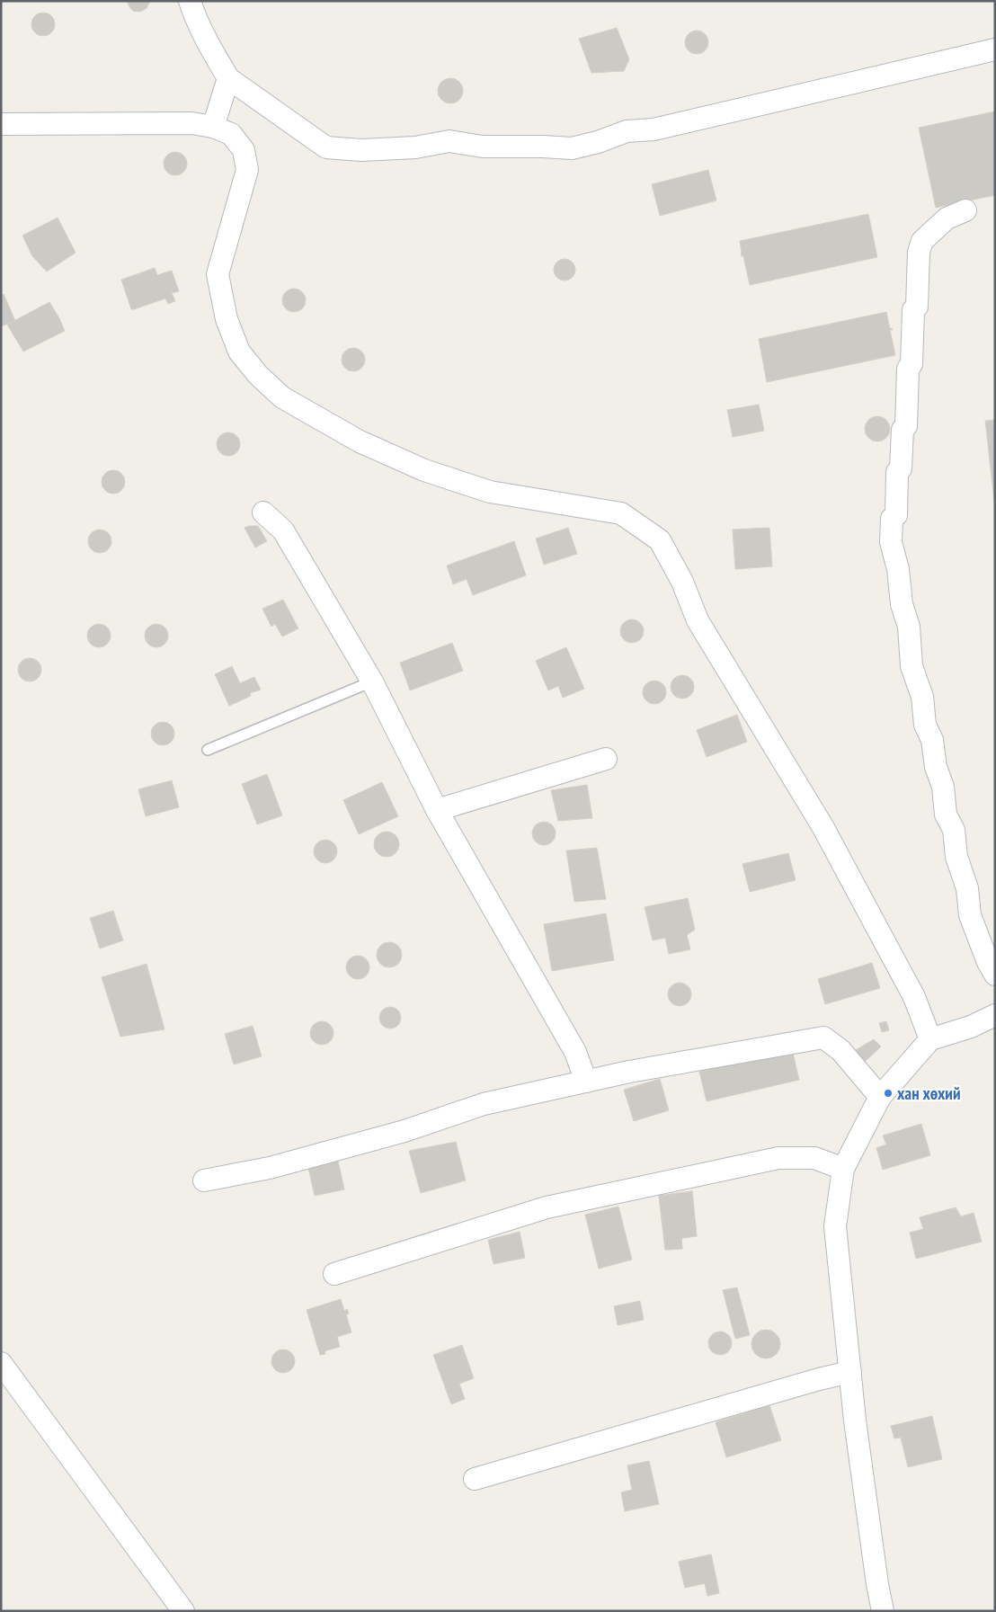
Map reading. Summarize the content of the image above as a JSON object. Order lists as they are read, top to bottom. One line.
{"places":["хан хөхий"]}
